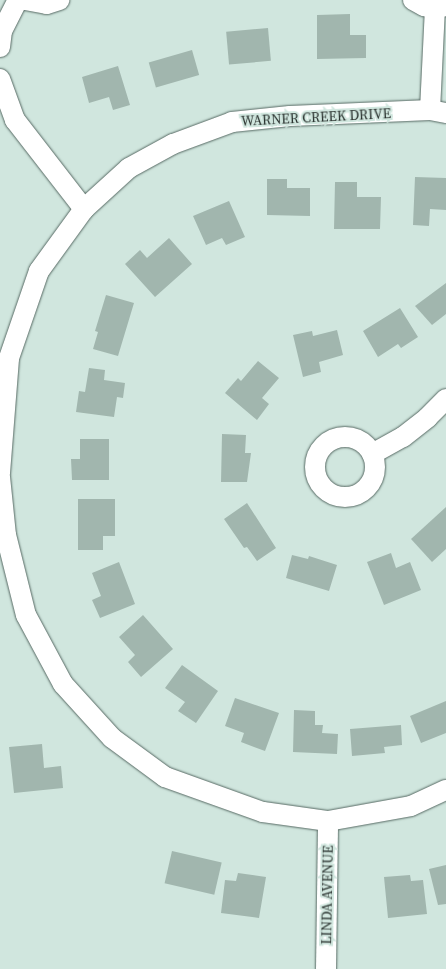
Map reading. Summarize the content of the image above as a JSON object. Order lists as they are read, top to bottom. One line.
{"streets":{"street":["WARNER CREEK DRIVE","LINDA AVENUE"]}}
